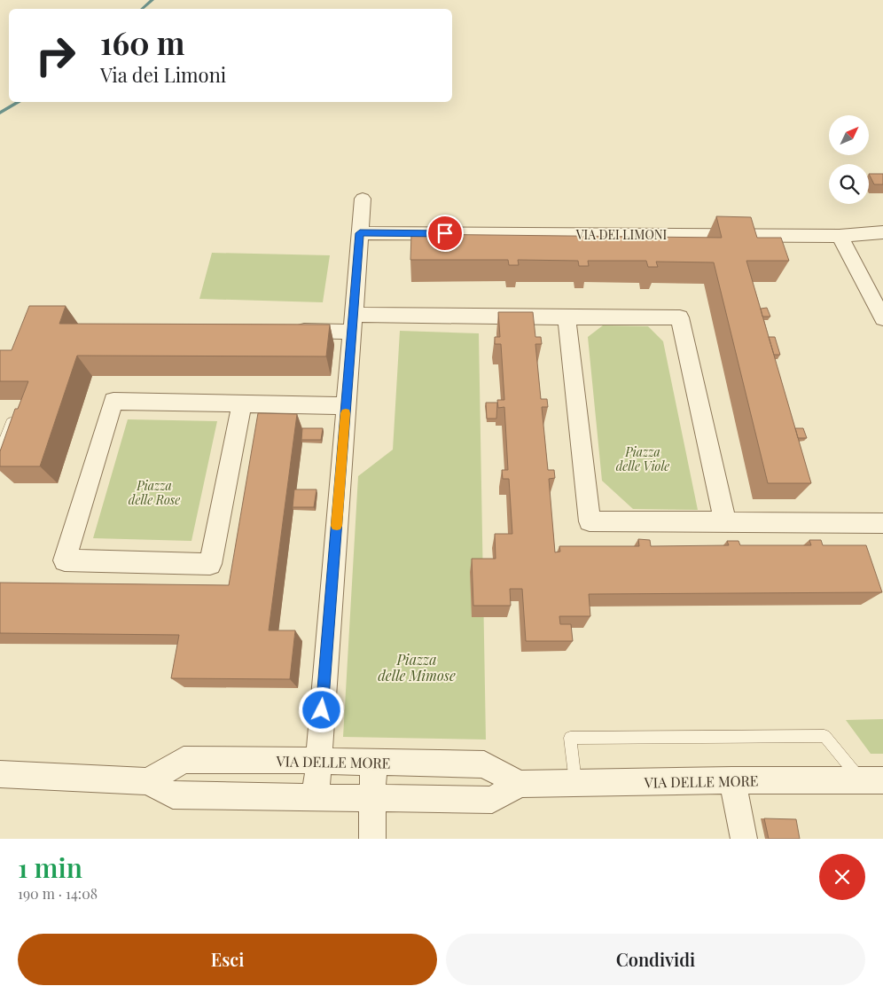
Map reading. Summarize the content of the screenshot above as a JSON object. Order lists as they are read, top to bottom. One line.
{"streets":{"street":["VIA DEI LIMONI","VIA DELLE MORE"]},"parks":["Piazza delle Viole","Piazza delle Rose","Piazza delle Mimose"],"north":"top right","page":{"turn":["160 m","Via dei Limoni"],"heading":["1 min","190 m · 14:08"],"buttons":["Esci","Condividi"]}}
